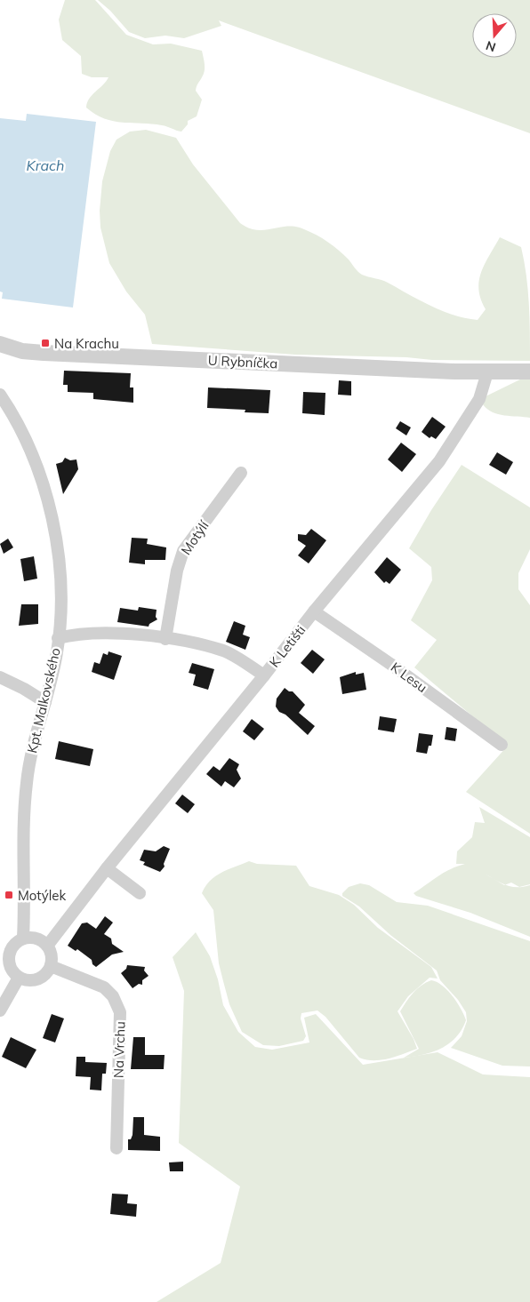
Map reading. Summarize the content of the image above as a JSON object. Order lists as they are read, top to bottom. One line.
{"streets":{"street":["U Rybníčka","Motýlí","K Letišti","K Lesu","Kpt. Malkovského","Na Vrchu"]},"crossings":[["U Rybníčka","K Letišti"],["K Letišti","K Lesu"],["K Letišti","Kpt. Malkovského"],["K Letišti","Na Vrchu"],["Kpt. Malkovského","Na Vrchu"]],"water":["Krach"],"places":{"transit":["Na Krachu","Motýlek"]},"north":"bottom"}
